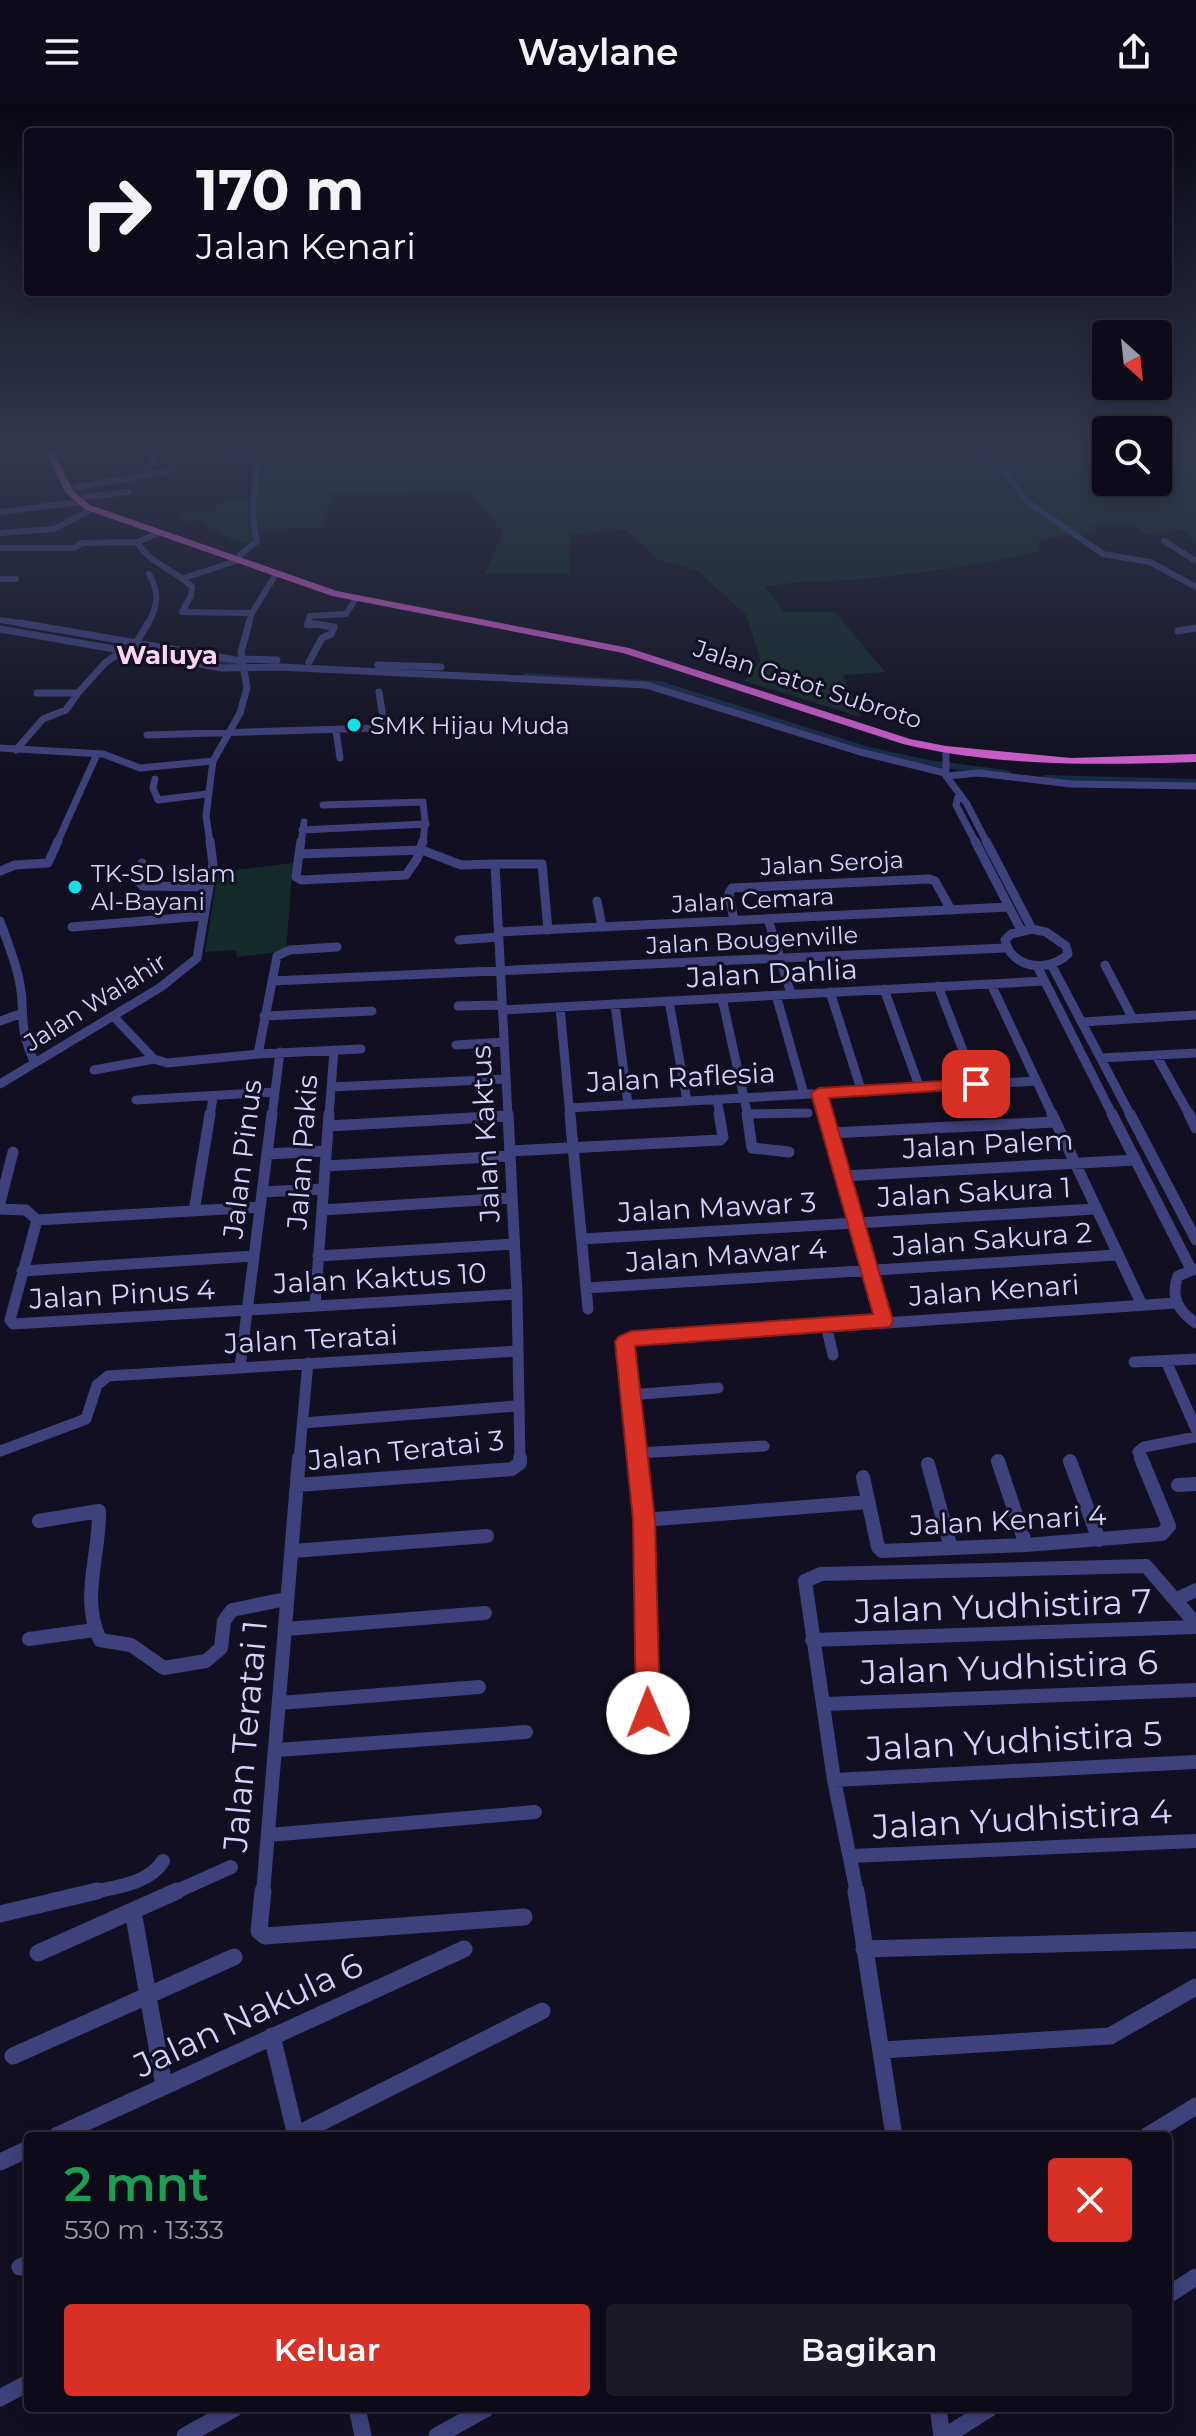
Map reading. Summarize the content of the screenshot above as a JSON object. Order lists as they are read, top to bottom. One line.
{"streets":{"highway":["Jalan Gatot Subroto"],"street":["Jalan Seroja","Jalan Cemara","Jalan Bougenville","Jalan Dahlia","Jalan Walahir","Jalan Raflesia","Jalan Kaktus","Jalan Palem","Jalan Pakis","Jalan Pinus","Jalan Sakura 1","Jalan Mawar 3","Jalan Sakura 2","Jalan Mawar 4","Jalan Kaktus 10","Jalan Kenari","Jalan Pinus 4","Jalan Teratai","Jalan Teratai 3","Jalan Kenari 4","Jalan Yudhistira 7","Jalan Yudhistira 6","Jalan Teratai 1","Jalan Yudhistira 5","Jalan Yudhistira 4","Jalan Nakula 6"]},"crossings":[["Jalan Seroja","Jalan Cemara"],["Jalan Cemara","Jalan Kaktus"],["Jalan Bougenville","Jalan Kaktus"],["Jalan Dahlia","Jalan Kaktus"],["Jalan Kaktus","Jalan Kaktus 10"],["Jalan Kaktus","Jalan Teratai"],["Jalan Kaktus","Jalan Teratai 3"],["Jalan Pakis","Jalan Kaktus 10"],["Jalan Pinus","Jalan Kaktus 10"],["Jalan Pinus","Jalan Pinus 4"],["Jalan Pinus","Jalan Teratai"],["Jalan Sakura 1","Jalan Mawar 3"],["Jalan Sakura 2","Jalan Mawar 4"],["Jalan Kaktus 10","Jalan Pinus 4"],["Jalan Teratai","Jalan Teratai 1"],["Jalan Teratai 3","Jalan Teratai 1"]],"districts":["Waluya"],"places":["SMK Hijau Muda","TK-SD Islam Al-Bayani"],"north":"bottom right","page":{"header":"Waylane","turn":["170 m","Jalan Kenari"],"heading":["2 mnt","530 m · 13:33"],"buttons":["Keluar","Bagikan"]}}
